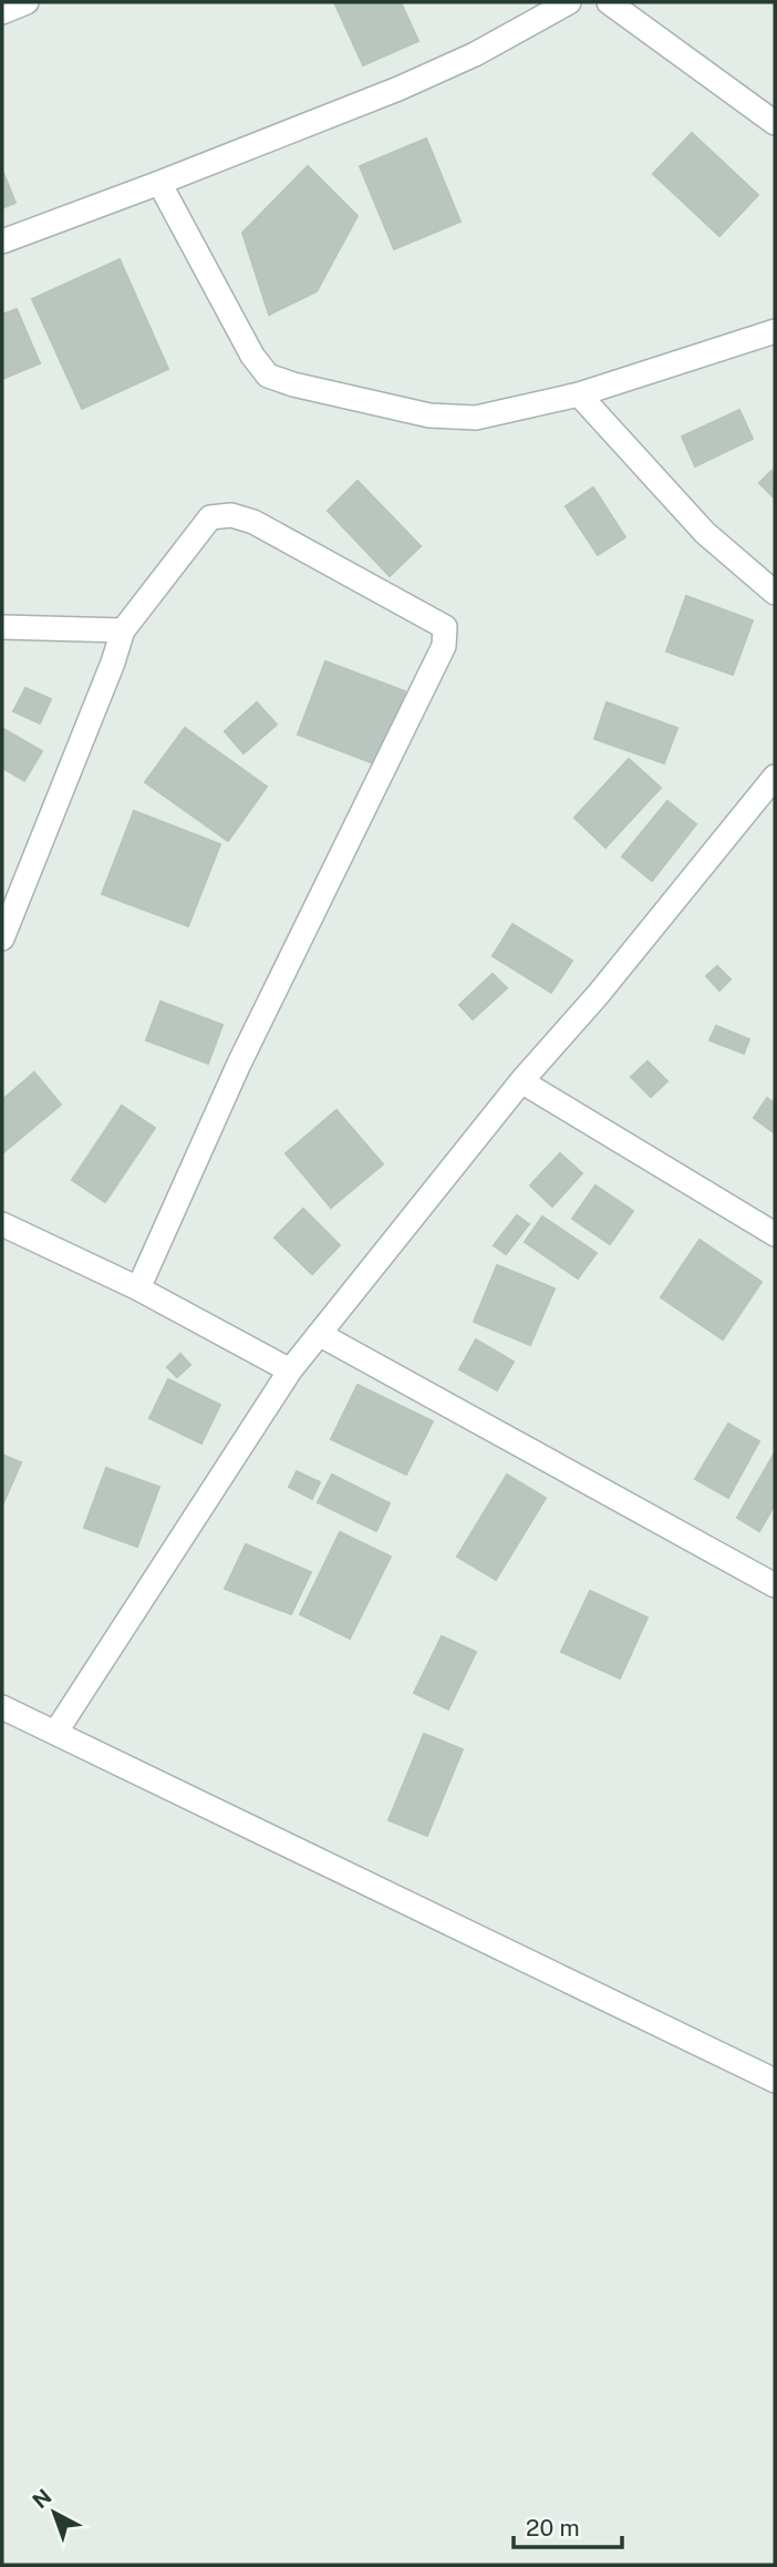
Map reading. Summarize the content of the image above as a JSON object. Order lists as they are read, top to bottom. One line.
{"scale_bar":"20 m","north":"top left"}
